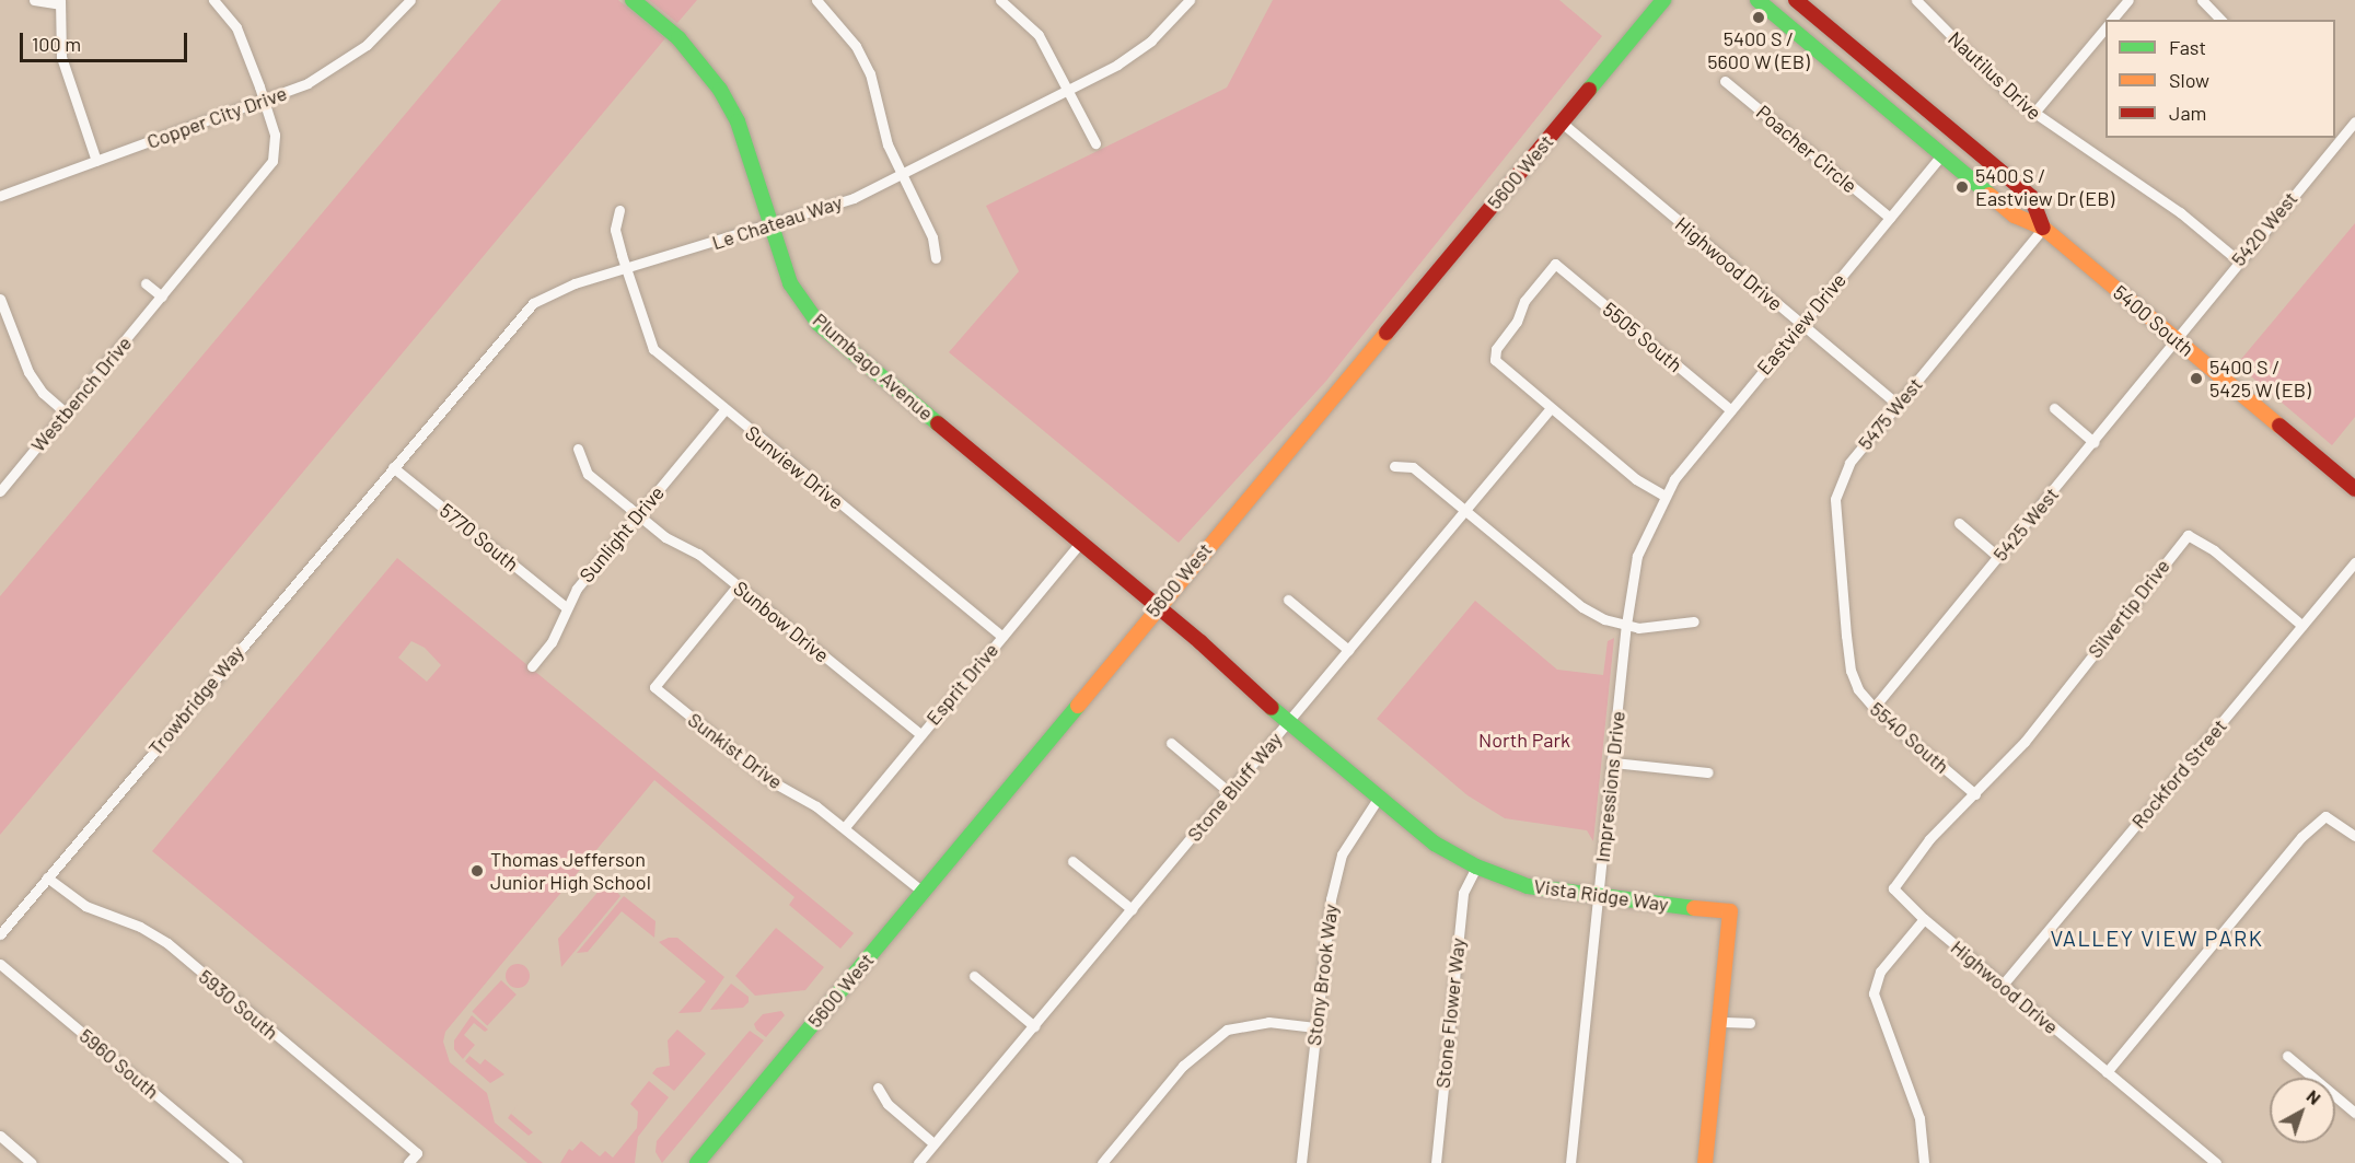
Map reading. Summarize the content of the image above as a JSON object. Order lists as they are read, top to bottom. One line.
{"streets":{"main road":["5600 West","5400 South","Plumbago Avenue","Vista Ridge Way"],"street":["Nautilus Drive","Copper City Drive","Poacher Circle","Le Chateau Way","5420 West","Highwood Drive","Eastview Drive","5505 South","Westbench Drive","5475 West","Sunview Drive","5425 West","Sunlight Drive","5770 South","Silvertip Drive","Sunbow Drive","Esprit Drive","Trowbridge Way","5540 South","Sunkist Drive","Rockford Street","Stone Bluff Way","Impressions Drive","Stony Brook Way","5930 South","Stone Flower Way","5960 South"]},"crossings":[["Nautilus Drive","5420 West"],["Copper City Drive","Westbench Drive"],["Poacher Circle","Eastview Drive"],["5600 West","Highwood Drive"],["5600 West","Plumbago Avenue"],["5600 West","Sunkist Drive"],["5600 West","Vista Ridge Way"],["Le Chateau Way","Plumbago Avenue"],["Le Chateau Way","Sunview Drive"],["Le Chateau Way","5770 South"],["Le Chateau Way","Trowbridge Way"],["5420 West","5400 South"],["5420 West","5425 West"],["Highwood Drive","Eastview Drive"],["Highwood Drive","5475 West"],["Highwood Drive","Silvertip Drive"],["Highwood Drive","5540 South"],["Highwood Drive","Rockford Street"],["5400 South","Eastview Drive"],["5400 South","5475 West"],["5400 South","5425 West"],["Eastview Drive","5505 South"],["Eastview Drive","Impressions Drive"],["5505 South","Stone Bluff Way"],["Plumbago Avenue","Esprit Drive"],["Plumbago Avenue","Vista Ridge Way"],["5475 West","5540 South"],["Sunview Drive","Sunlight Drive"],["Sunview Drive","Esprit Drive"],["5425 West","5540 South"],["Sunlight Drive","5770 South"],["Sunlight Drive","Sunbow Drive"],["5770 South","Trowbridge Way"],["Silvertip Drive","5540 South"],["Silvertip Drive","Rockford Street"],["Sunbow Drive","Esprit Drive"],["Sunbow Drive","Sunkist Drive"],["Esprit Drive","Sunkist Drive"],["Trowbridge Way","5930 South"],["Stone Bluff Way","Vista Ridge Way"],["Impressions Drive","Vista Ridge Way"],["Vista Ridge Way","Stony Brook Way"],["Vista Ridge Way","Stone Flower Way"]],"districts":["VALLEY VIEW PARK"],"parks":["North Park"],"places":["5400 S / 5600 W (EB)","5400 S / Eastview Dr (EB)","5400 S / 5425 W (EB)","Thomas Jefferson Junior High School"],"legend":["Fast","Slow","Jam"],"scale_bar":"100 m","north":"top right"}
